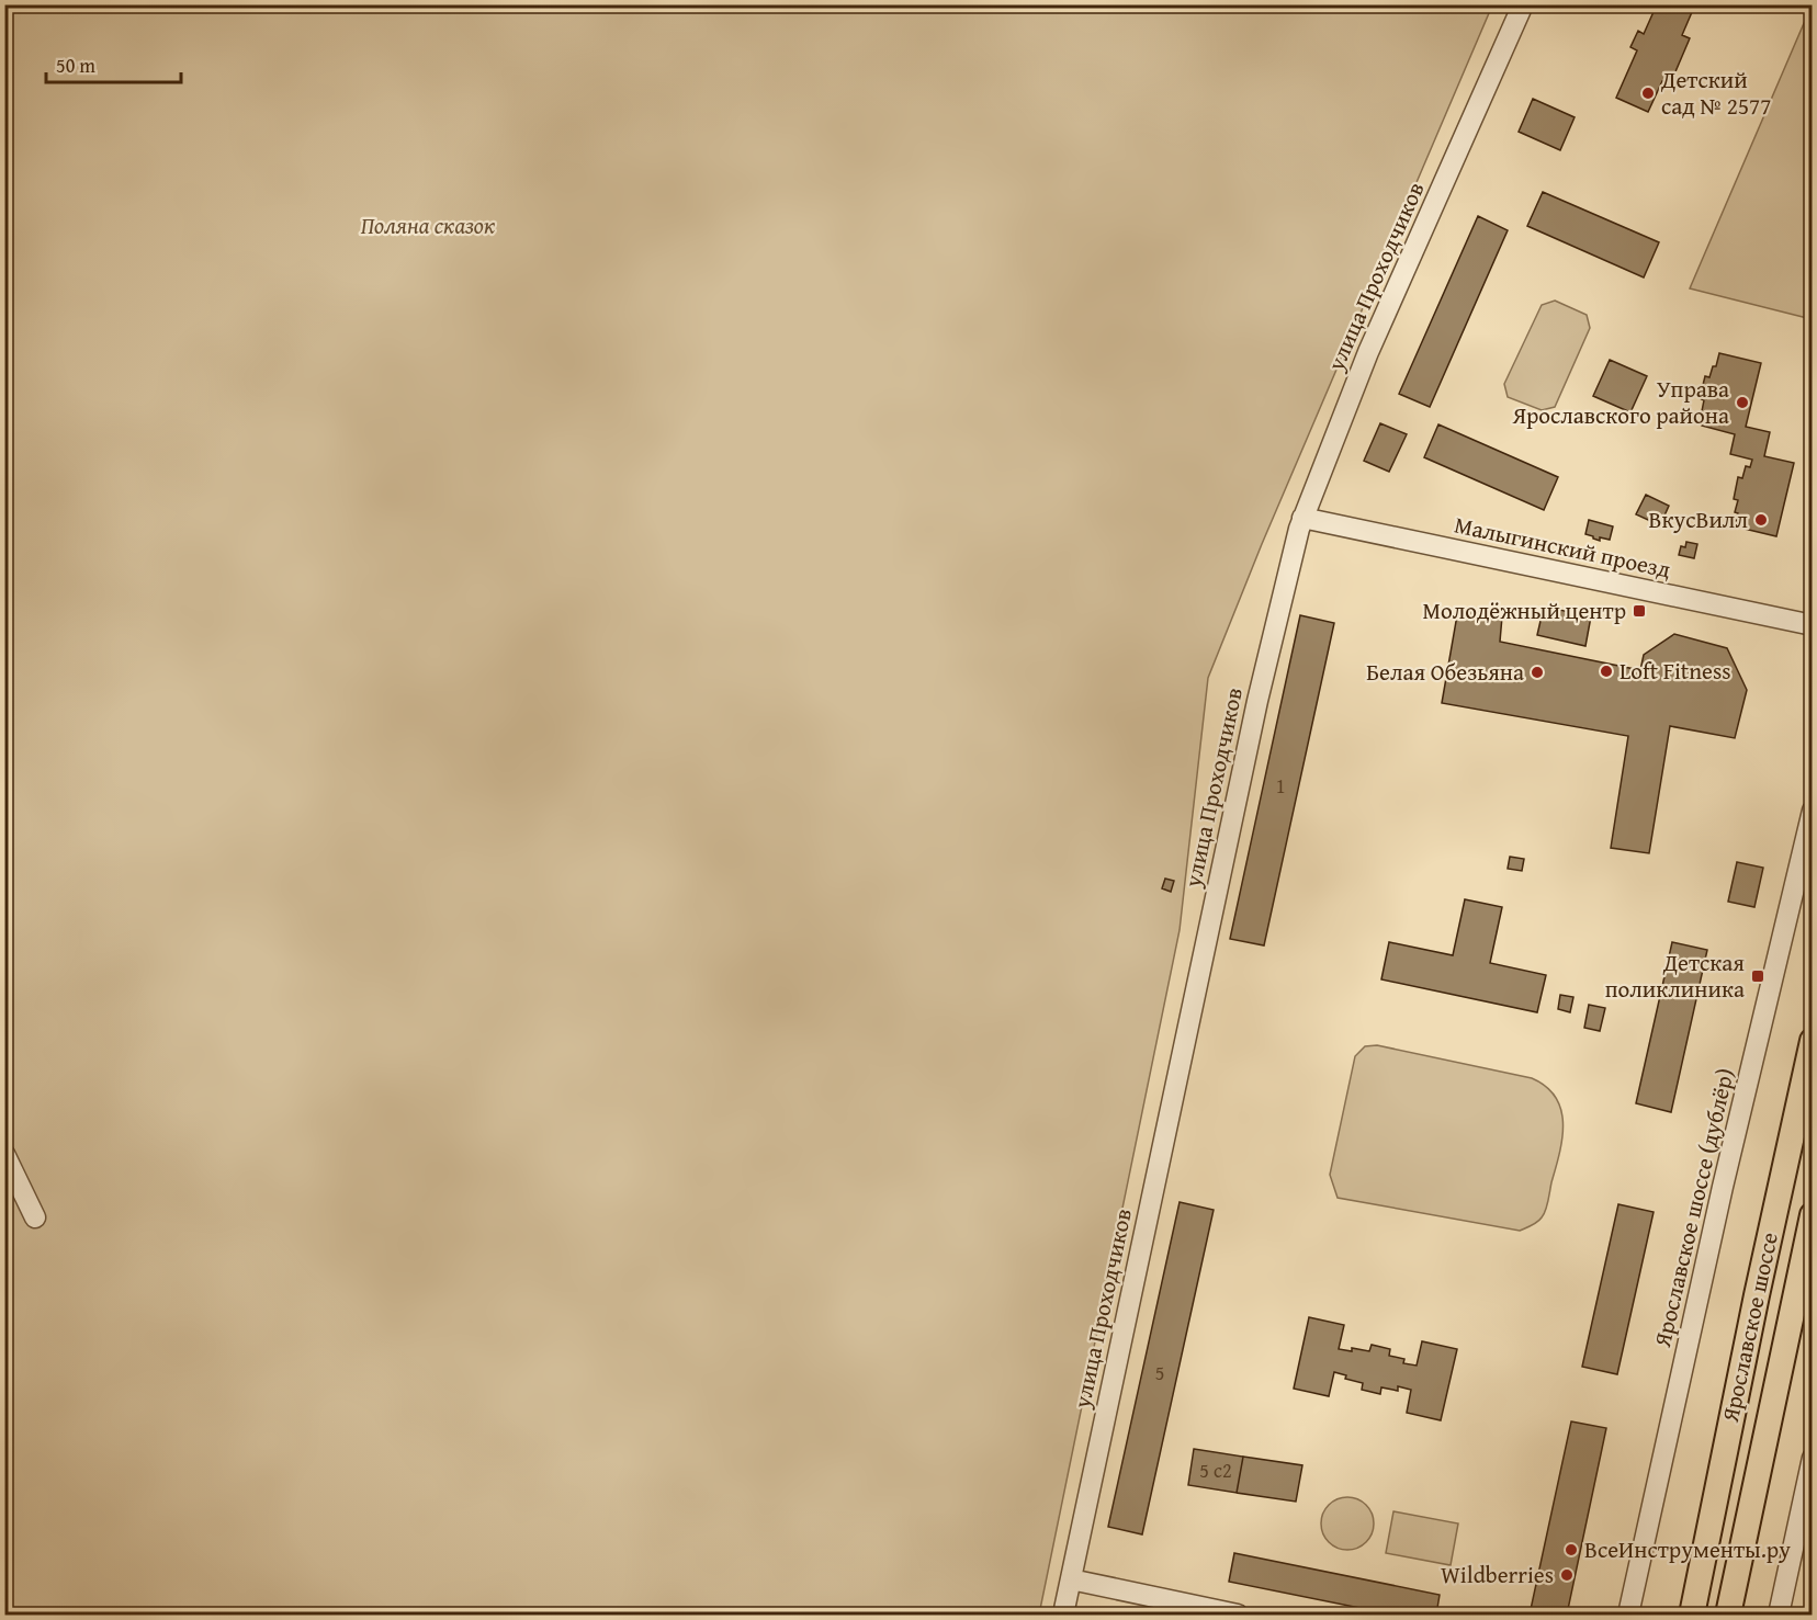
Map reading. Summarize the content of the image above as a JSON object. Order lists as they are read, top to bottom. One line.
{"streets":{"main road":["Ярославское шоссе"],"street":["улица Проходчиков","Малыгинский проезд","Ярославское шоссе (дублёр)"]},"crossings":[["улица Проходчиков","Малыгинский проезд"]],"parks":["Поляна сказок"],"places":{"other":["Детский сад № 2577","Управа Ярославского района","ВкусВилл","Loft Fitness","Белая Обезьяна","ВсеИнструменты.ру","Wildberries"],"transit":["Молодёжный центр","Детская поликлиника"]},"house_numbers":["1","5","5 с2"],"scale_bar":"50 m"}
